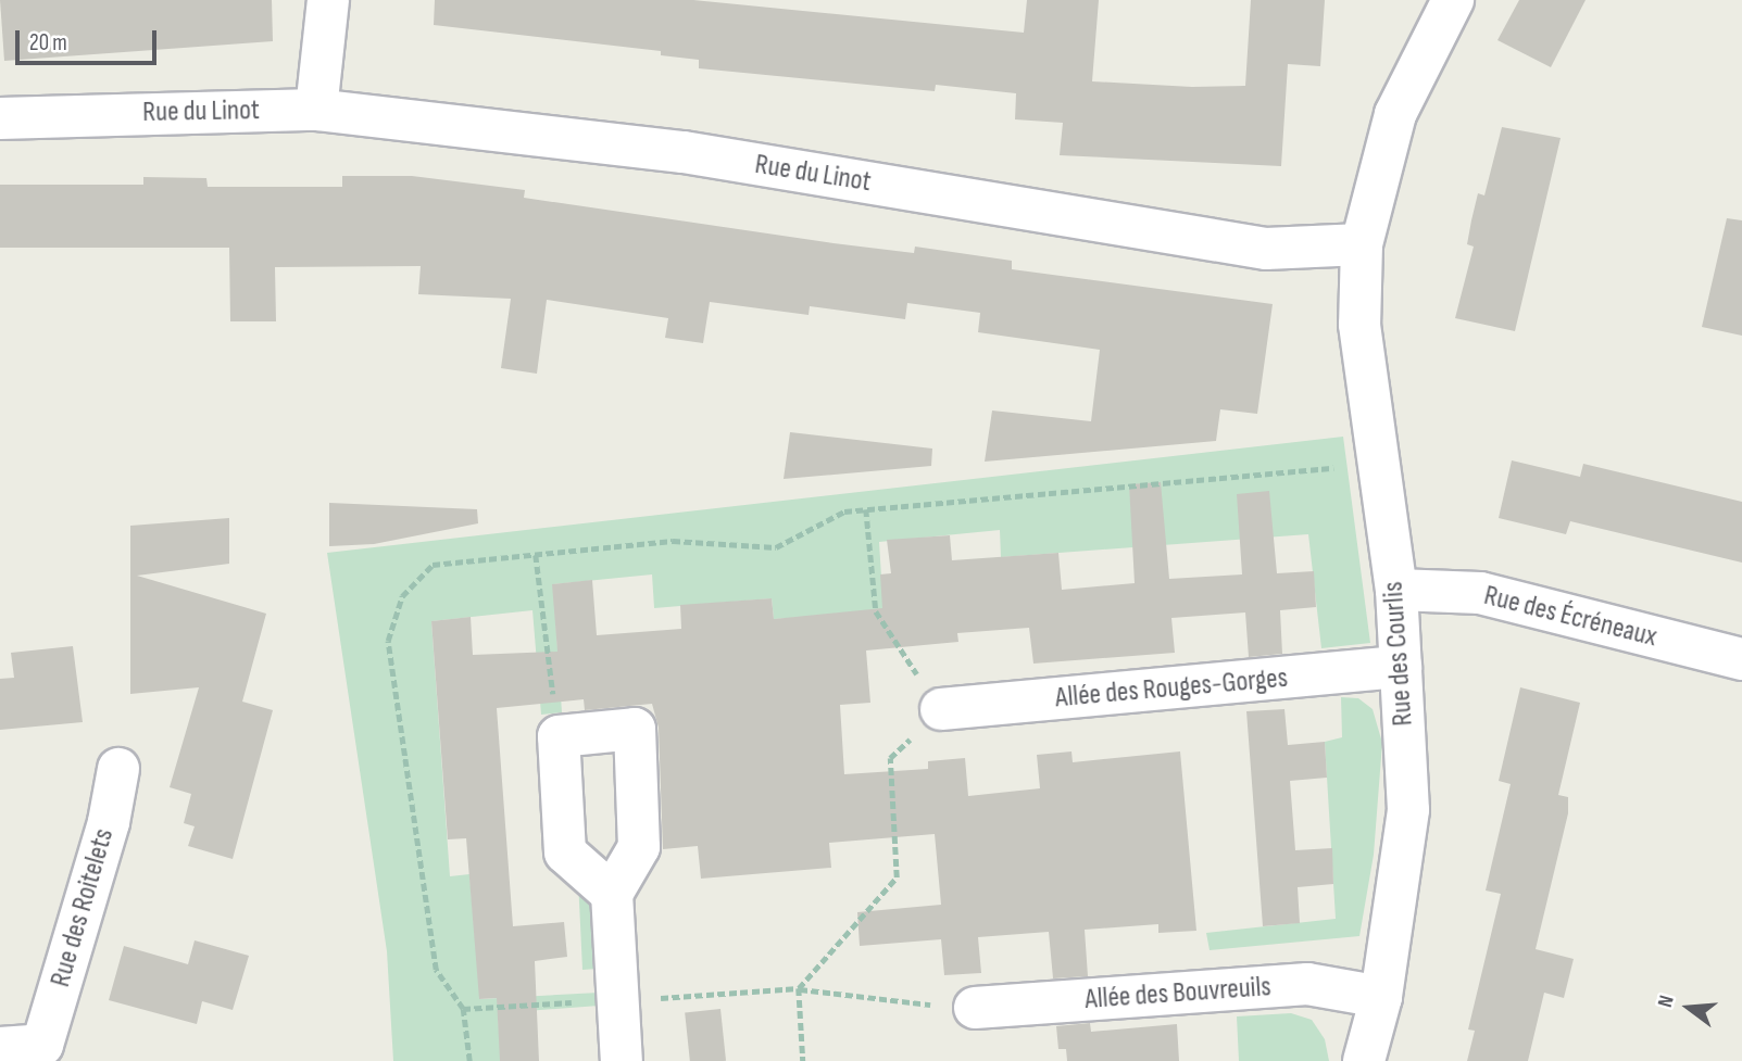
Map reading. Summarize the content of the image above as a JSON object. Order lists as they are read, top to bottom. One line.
{"streets":{"street":["Rue du Linot","Rue des Écréneaux","Rue des Courlis","Allée des Rouges-Gorges","Rue des Roitelets","Allée des Bouvreuils"]},"crossings":[["Rue du Linot","Rue des Courlis"],["Rue des Écréneaux","Rue des Courlis"],["Rue des Courlis","Allée des Rouges-Gorges"],["Rue des Courlis","Allée des Bouvreuils"]],"scale_bar":"20 m","north":"left"}
